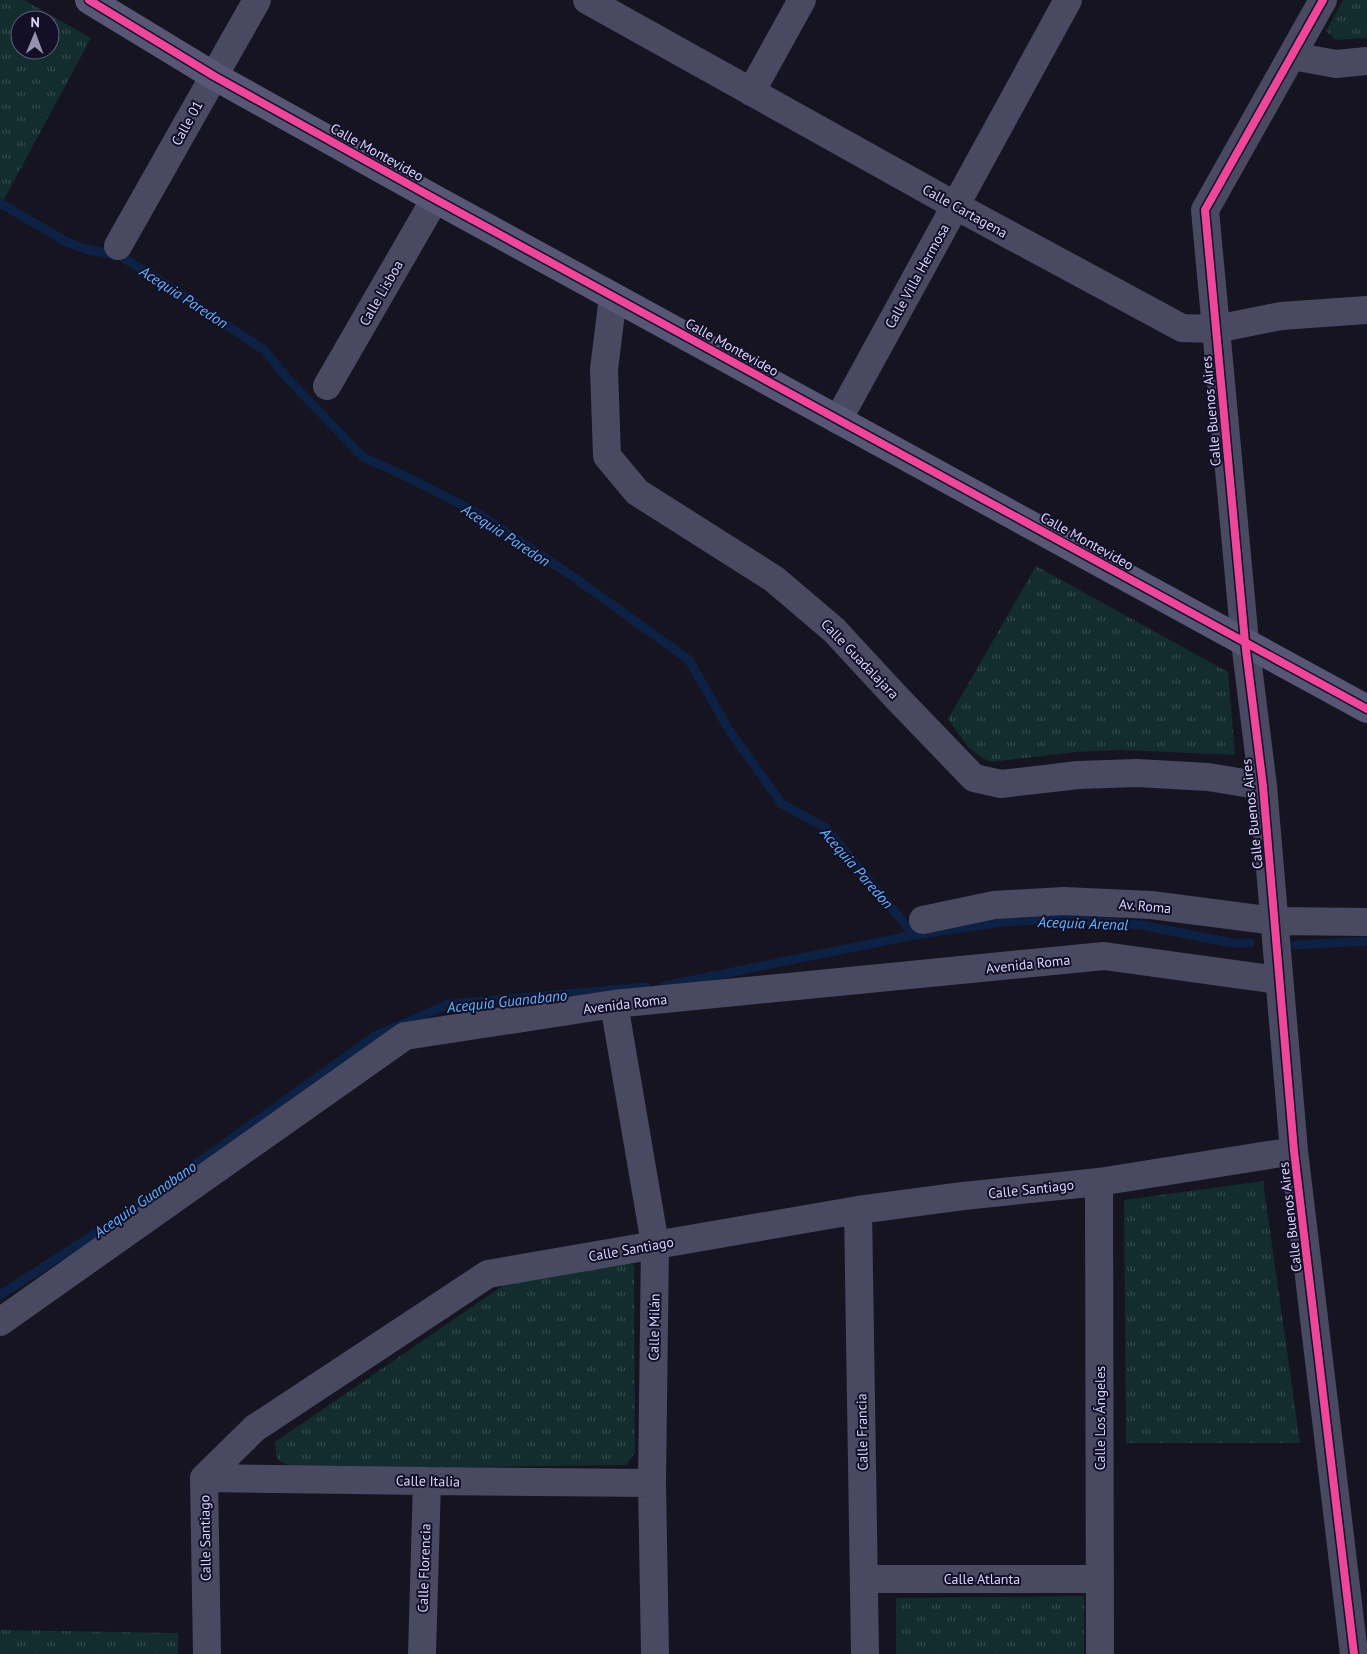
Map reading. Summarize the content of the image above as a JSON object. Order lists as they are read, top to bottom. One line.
{"streets":{"street":["Calle 01","Calle Montevideo","Calle Cartagena","Calle Villa Hermosa","Calle Lisboa","Calle Buenos Aires","Calle Guadalajara","Av. Roma","Avenida Roma","Calle Santiago","Calle Milán","Calle Los Ángeles","Calle Francia","Calle Italia","Calle Florencia","Calle Atlanta"]},"crossings":[["Calle 01","Calle Montevideo"],["Calle Montevideo","Calle Villa Hermosa"],["Calle Montevideo","Calle Lisboa"],["Calle Montevideo","Calle Buenos Aires"],["Calle Montevideo","Calle Guadalajara"],["Calle Cartagena","Calle Villa Hermosa"],["Calle Cartagena","Calle Buenos Aires"],["Calle Buenos Aires","Calle Guadalajara"],["Calle Buenos Aires","Av. Roma"],["Calle Buenos Aires","Avenida Roma"],["Calle Buenos Aires","Calle Santiago"],["Avenida Roma","Calle Milán"],["Calle Santiago","Calle Milán"],["Calle Santiago","Calle Los Ángeles"],["Calle Santiago","Calle Francia"],["Calle Santiago","Calle Italia"],["Calle Milán","Calle Italia"],["Calle Los Ángeles","Calle Atlanta"],["Calle Francia","Calle Atlanta"],["Calle Italia","Calle Florencia"]],"water":["Acequia Paredon","Acequia Arenal","Acequia Guanabano"],"north":"top"}
